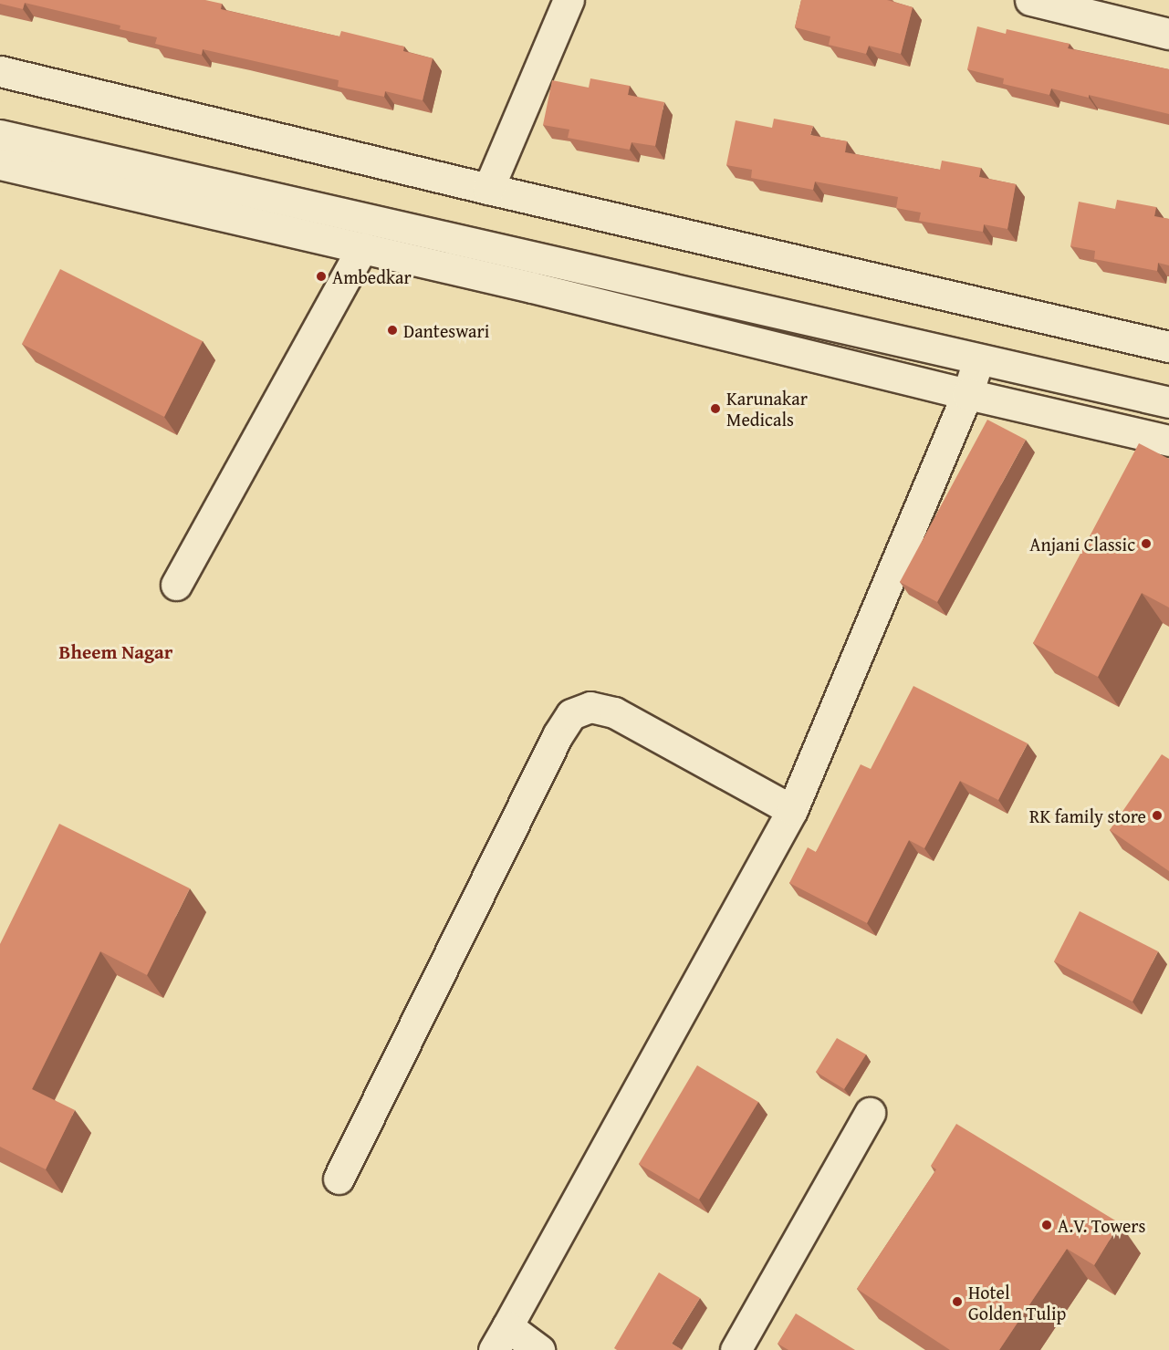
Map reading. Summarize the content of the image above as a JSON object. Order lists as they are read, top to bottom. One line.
{"districts":["Bheem Nagar"],"places":["Ambedkar","Danteswari","Karunakar Medicals","Anjani Classic","RK family store","A.V. Towers","Hotel Golden Tulip"]}
